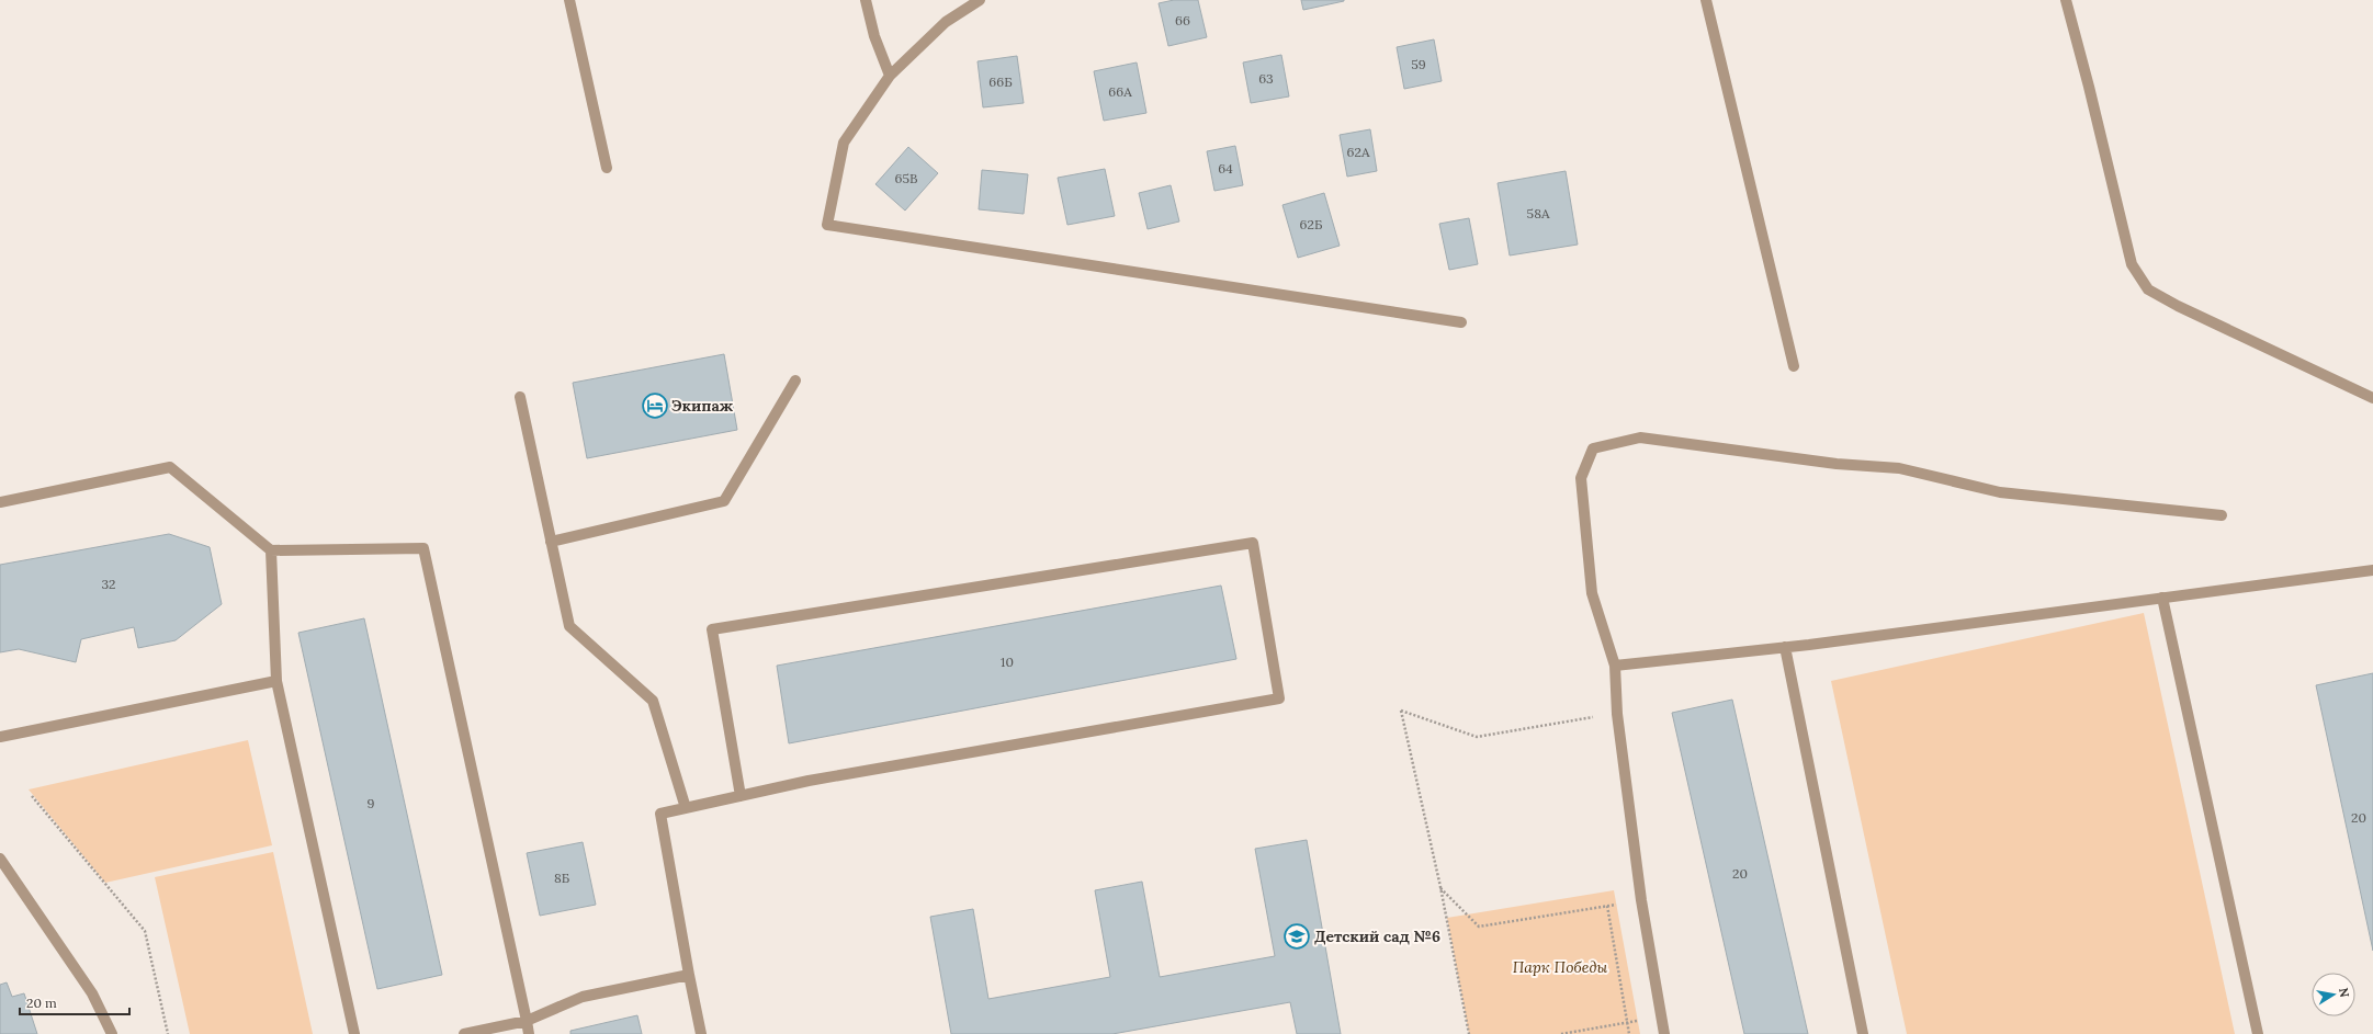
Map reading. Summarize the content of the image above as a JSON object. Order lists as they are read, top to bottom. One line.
{"parks":["Парк Победы"],"places":{"hotel":["Экипаж"],"school or university":["Детский сад №6"]},"house_numbers":["66","59","63","66Б","66А","62А","64","65В","58А","62Б","32","10","9","20","20","8Б"],"scale_bar":"20 m","north":"right"}
